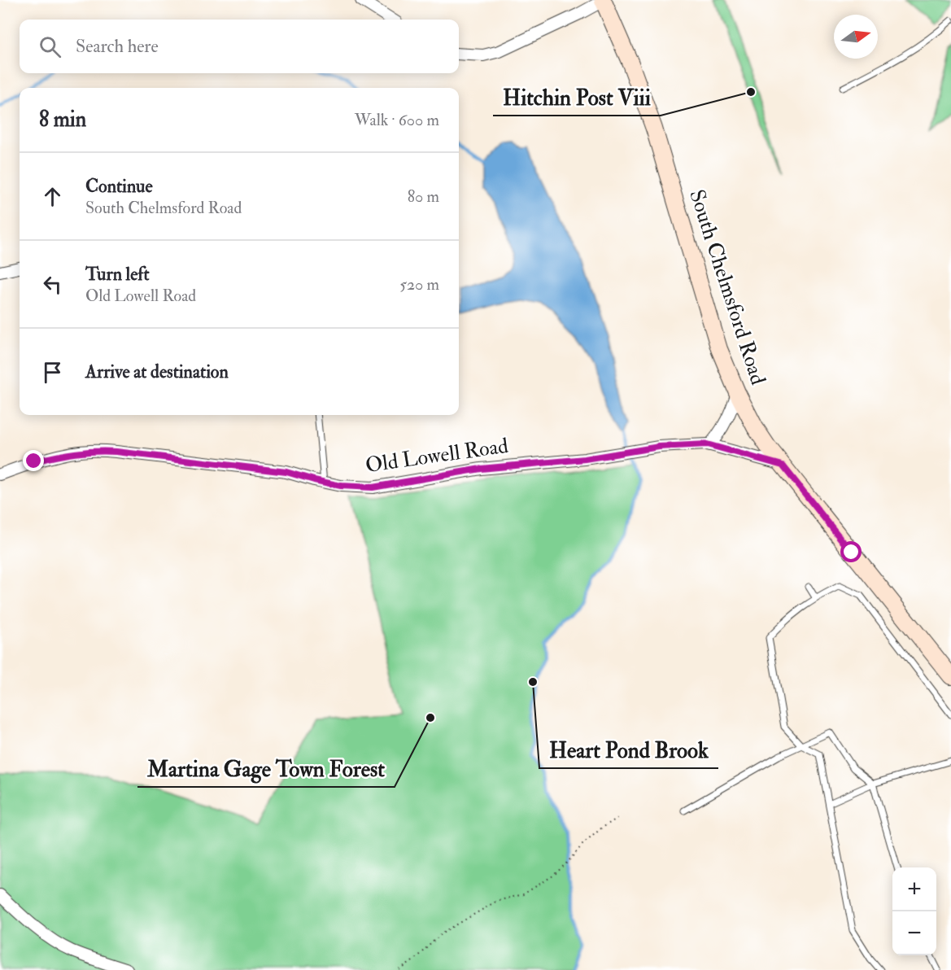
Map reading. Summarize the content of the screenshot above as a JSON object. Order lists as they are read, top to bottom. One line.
{"streets":{"main road":["South Chelmsford Road"],"street":["Old Lowell Road"]},"crossings":[["South Chelmsford Road","Old Lowell Road"]],"places":["Hitchin Post Viii","Heart Pond Brook","Martina Gage Town Forest"],"north":"right","page":{"search":"Search here","heading":["8 min","Walk · 600 m"],"list":[["Continue","South Chelmsford Road","80 m"],["Turn left","Old Lowell Road","520 m"],"Arrive at destination"],"map_buttons":["+","−"]}}
